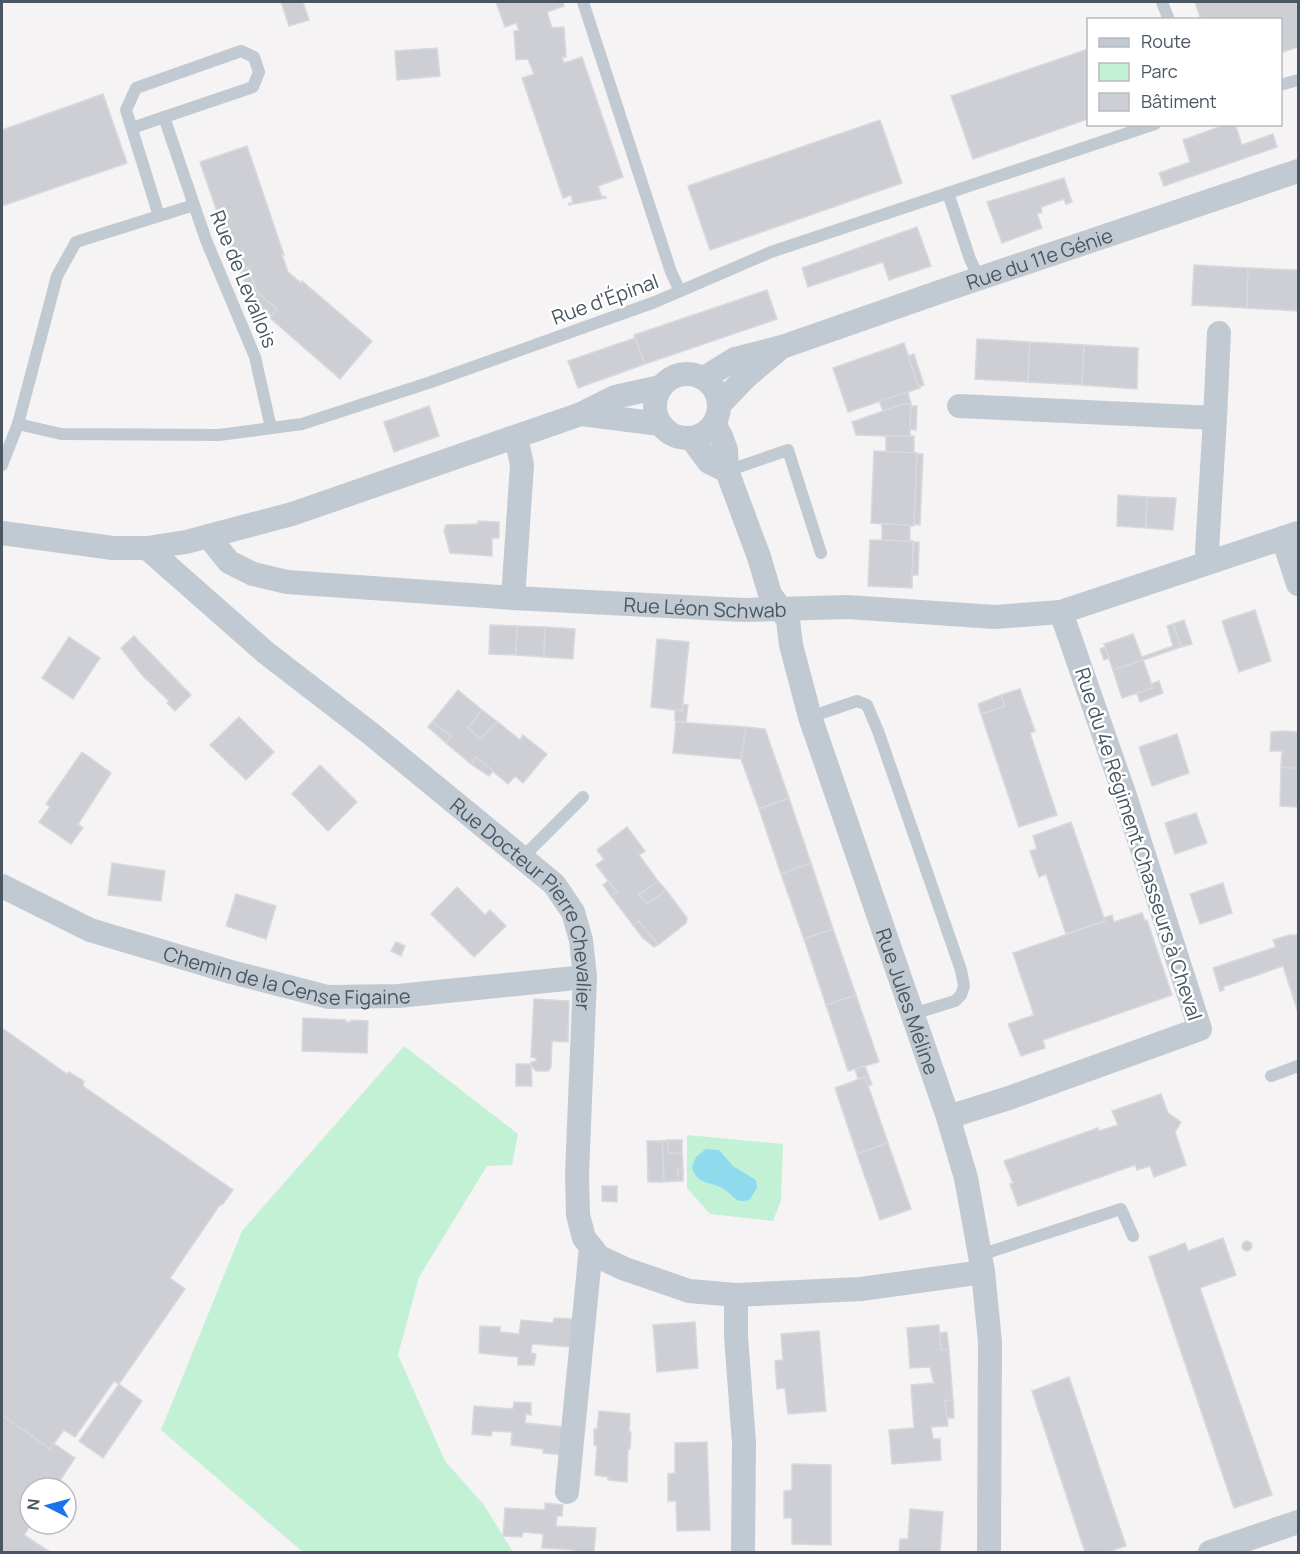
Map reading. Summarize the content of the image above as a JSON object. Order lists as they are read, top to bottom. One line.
{"streets":{"street":["Rue du 11e Génie","Rue Léon Schwab","Rue du 4e Régiment Chasseurs à Cheval","Rue Docteur Pierre Chevalier","Chemin de la Cense Figaine","Rue Jules Méline"],"lane":["Rue de Levallois","Rue d'Épinal"]},"crossings":[["Rue du 11e Génie","Rue Jules Méline"],["Rue de Levallois","Rue d'Épinal"],["Rue Léon Schwab","Rue du 4e Régiment Chasseurs à Cheval"],["Rue Léon Schwab","Rue Jules Méline"],["Rue du 4e Régiment Chasseurs à Cheval","Rue Jules Méline"],["Rue Docteur Pierre Chevalier","Chemin de la Cense Figaine"]],"legend":["Route","Parc","Bâtiment"],"north":"left"}
